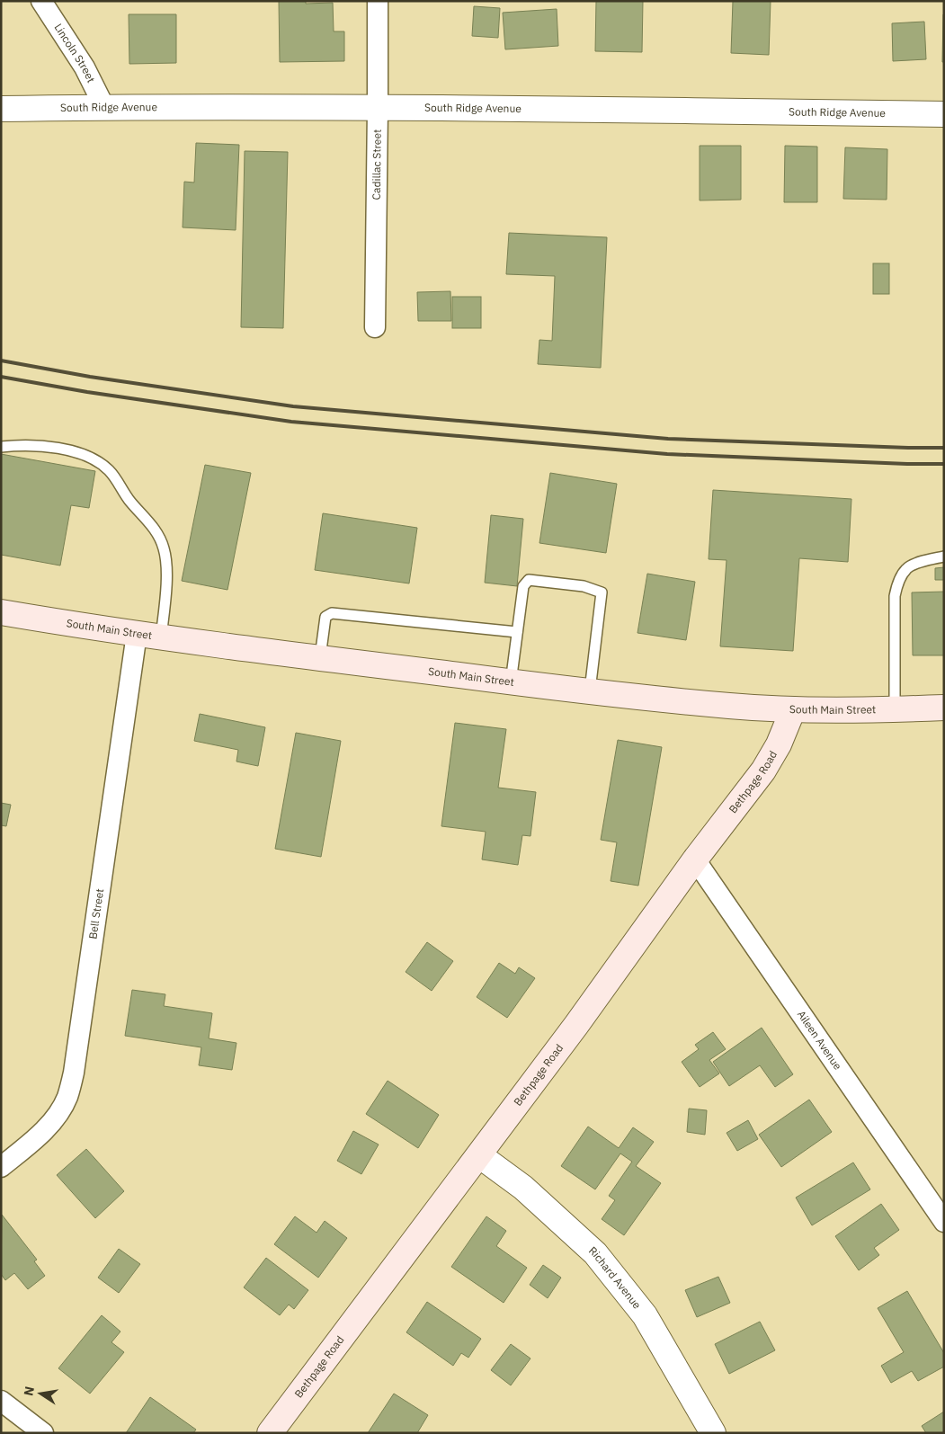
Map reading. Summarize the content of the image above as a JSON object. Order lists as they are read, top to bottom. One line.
{"streets":{"main road":["South Main Street","Bethpage Road"],"street":["Lincoln Street","South Ridge Avenue","Cadillac Street","Bell Street","Aileen Avenue","Richard Avenue"]},"crossings":[["Lincoln Street","South Ridge Avenue"],["South Ridge Avenue","Cadillac Street"],["South Main Street","Bethpage Road"],["South Main Street","Bell Street"],["Bethpage Road","Aileen Avenue"],["Bethpage Road","Richard Avenue"]],"north":"left"}
